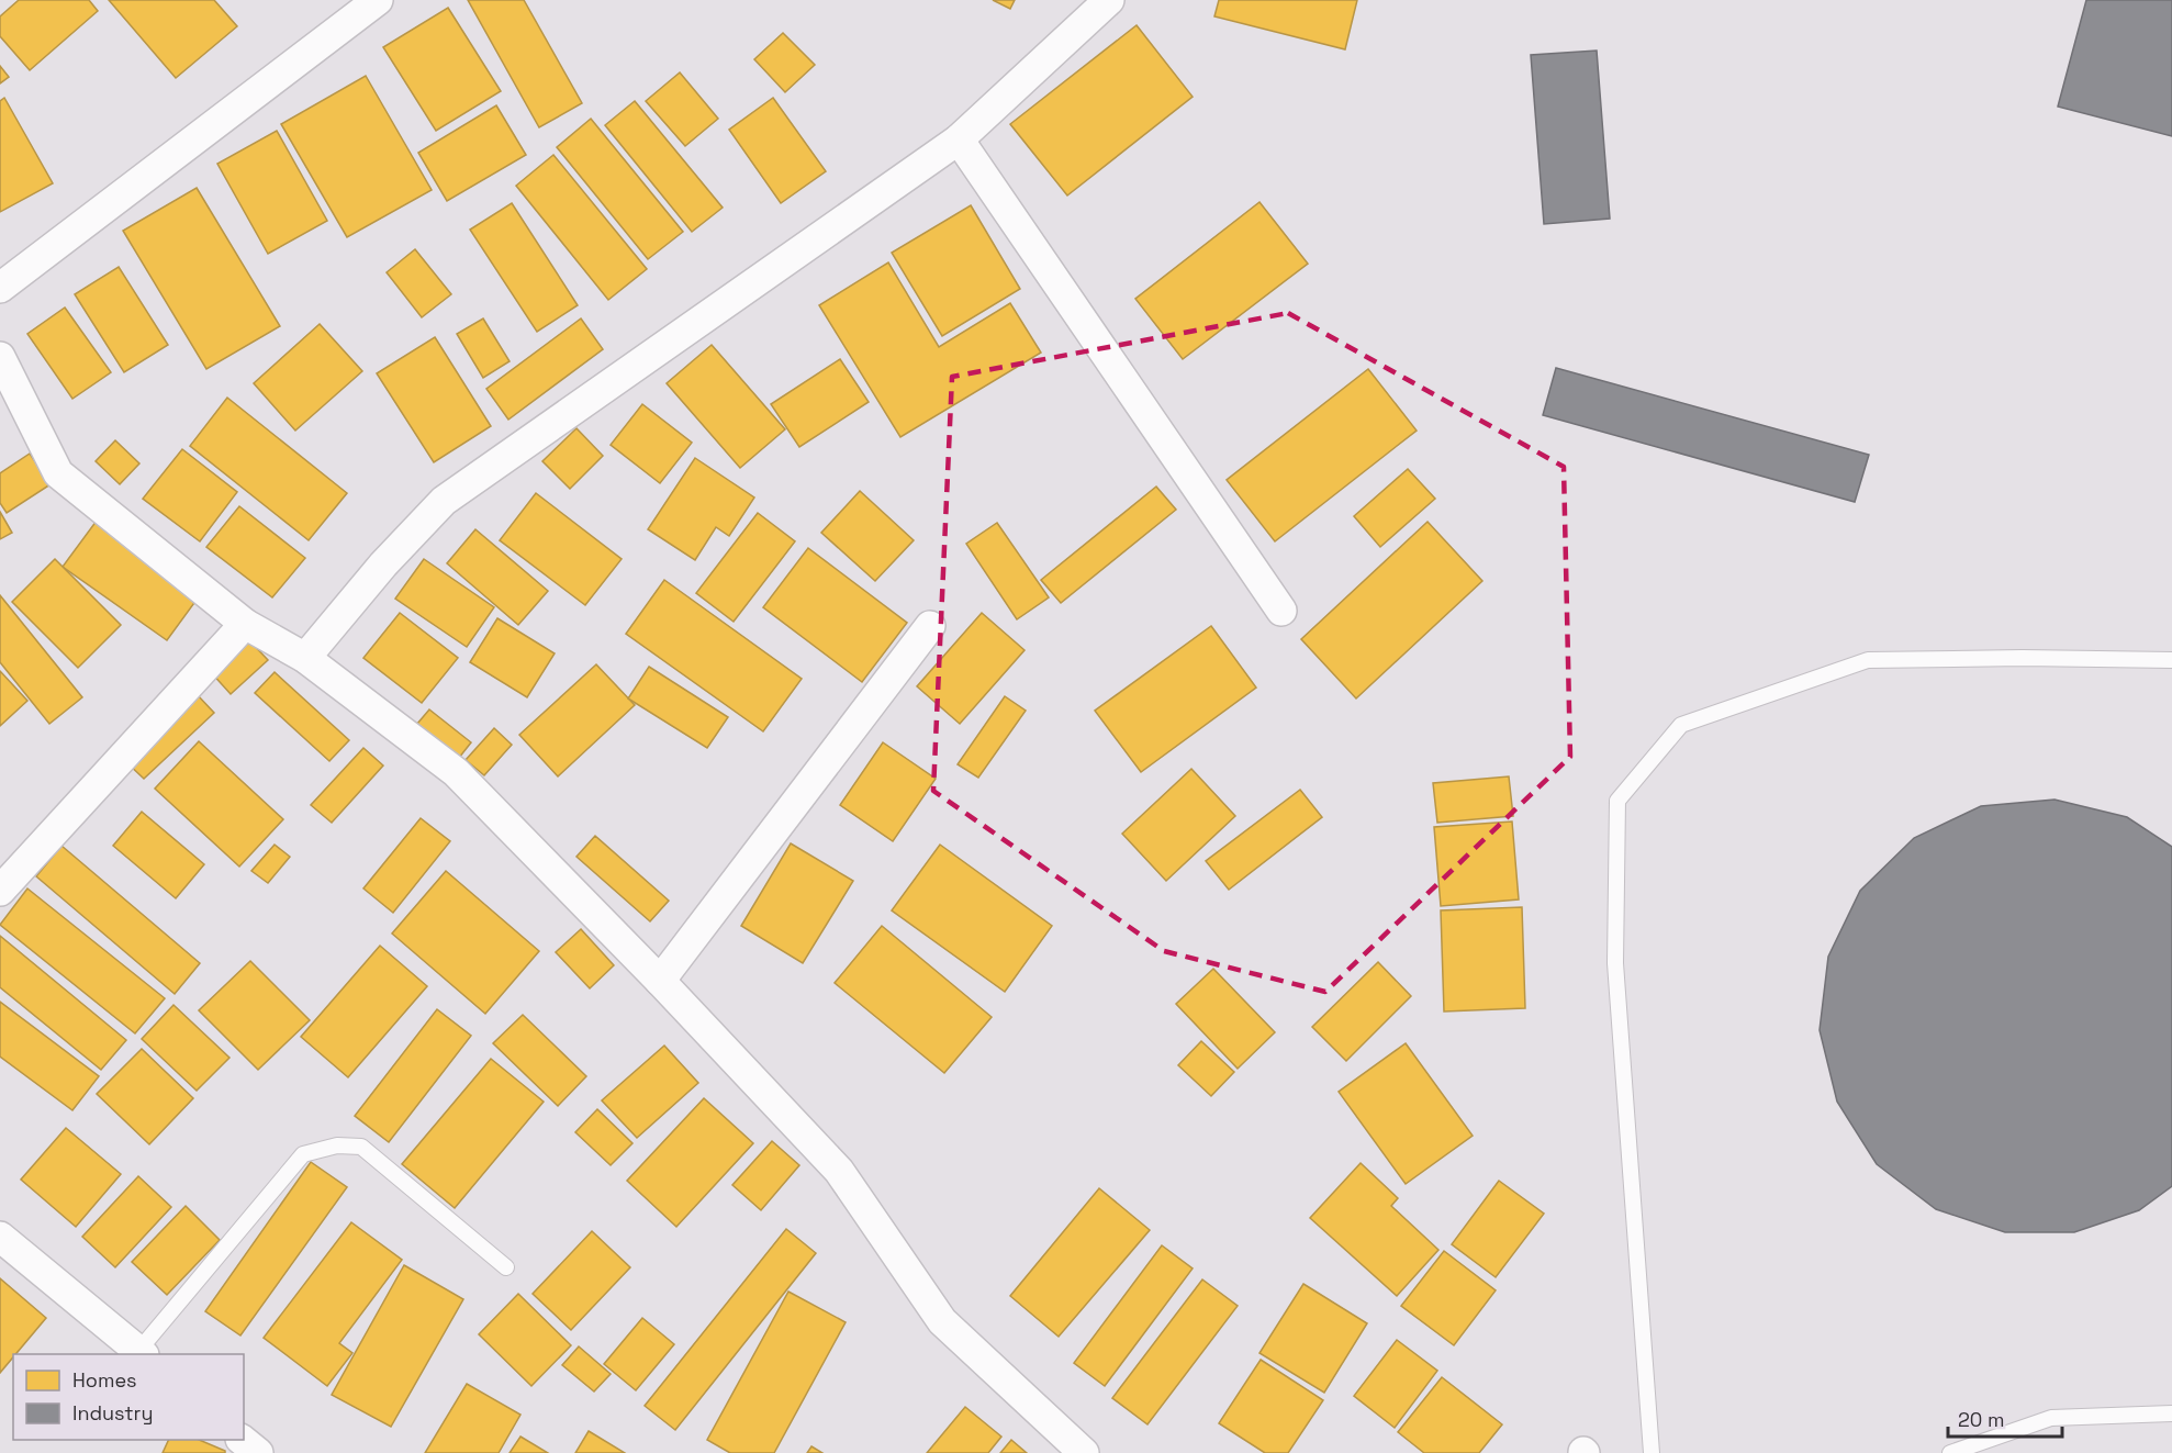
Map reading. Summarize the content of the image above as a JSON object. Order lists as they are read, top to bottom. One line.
{"legend":["Homes","Industry"],"scale_bar":"20 m"}
